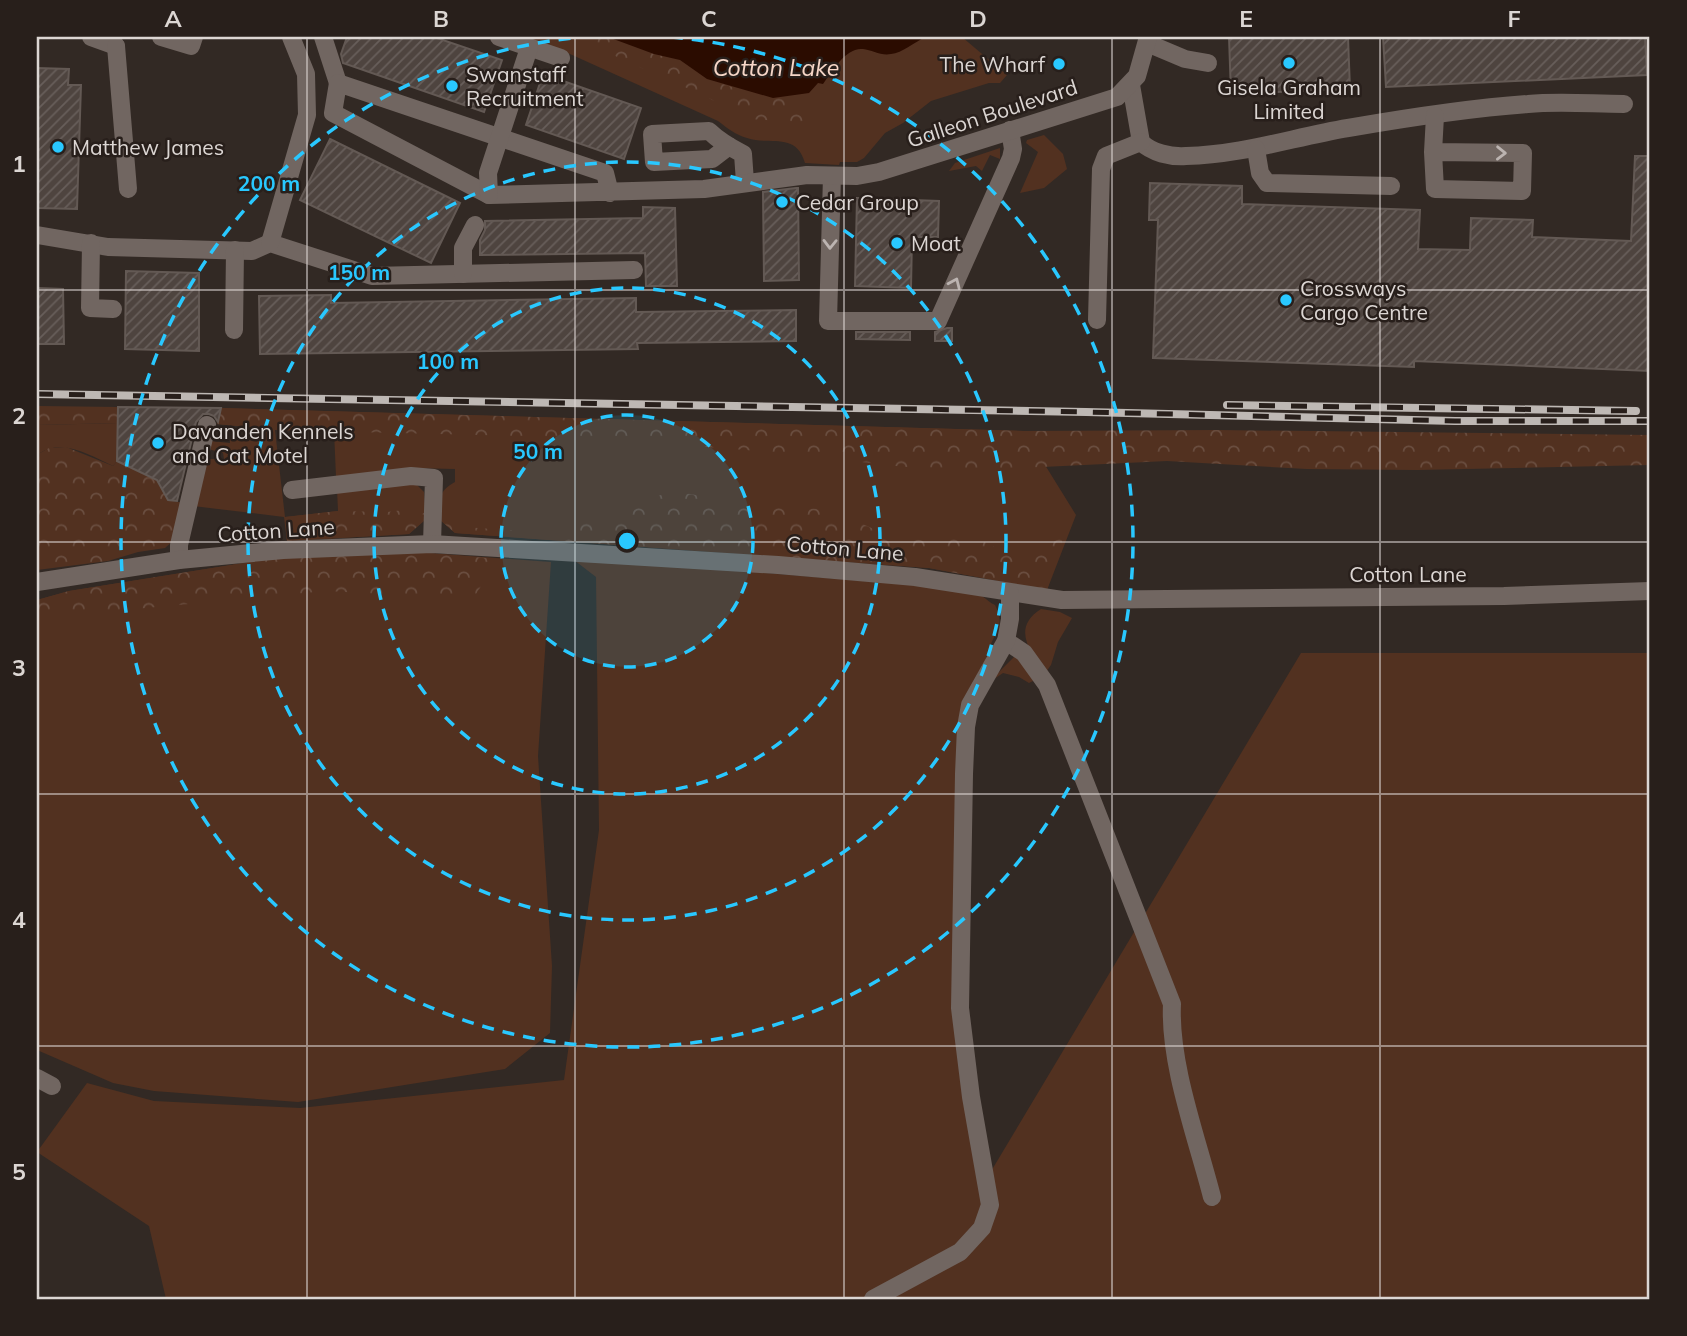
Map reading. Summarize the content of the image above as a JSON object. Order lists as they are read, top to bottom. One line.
{"streets":{"street":["Galleon Boulevard","Cotton Lane"]},"water":["Cotton Lake"],"places":["Gisela Graham Limited","The Wharf","Swanstaff Recruitment","Matthew James","Cedar Group","Moat","Crossways Cargo Centre","Davanden Kennels and Cat Motel"],"grid":{"columns":["A","B","C","D","E","F"],"rows":["1","2","3","4","5"]},"rings":["200 m","150 m","100 m","50 m"]}
